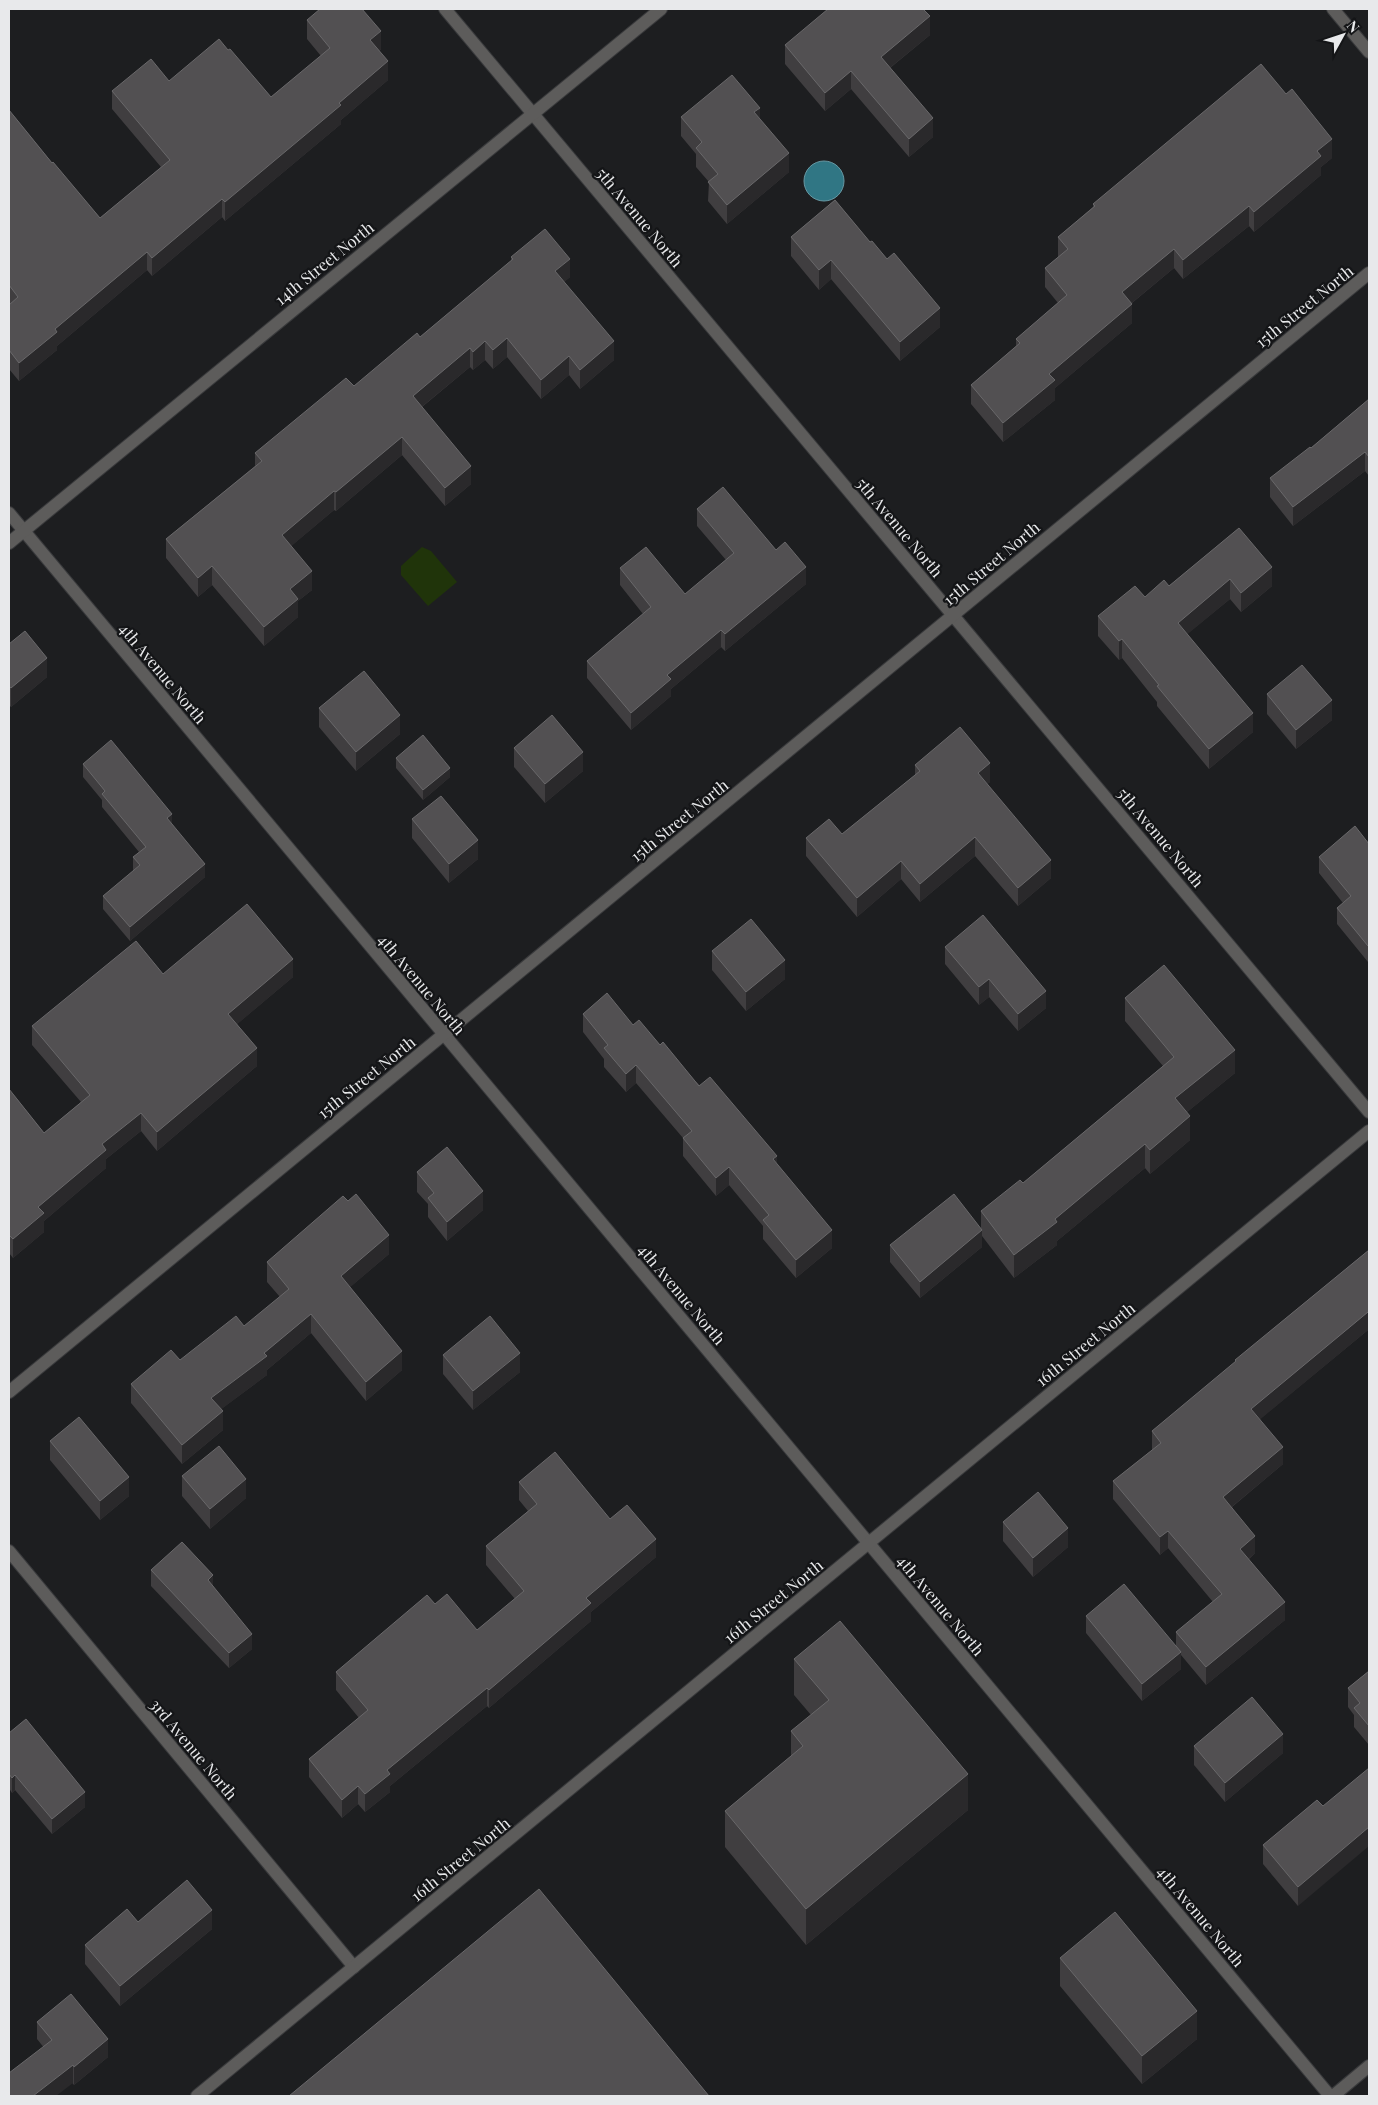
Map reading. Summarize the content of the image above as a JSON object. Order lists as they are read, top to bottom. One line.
{"streets":{"street":["5th Avenue North","14th Street North","15th Street North","4th Avenue North","16th Street North","3rd Avenue North"]},"crossings":[["5th Avenue North","14th Street North"],["5th Avenue North","15th Street North"],["14th Street North","4th Avenue North"],["15th Street North","4th Avenue North"],["4th Avenue North","16th Street North"],["16th Street North","3rd Avenue North"]],"north":"top right"}
